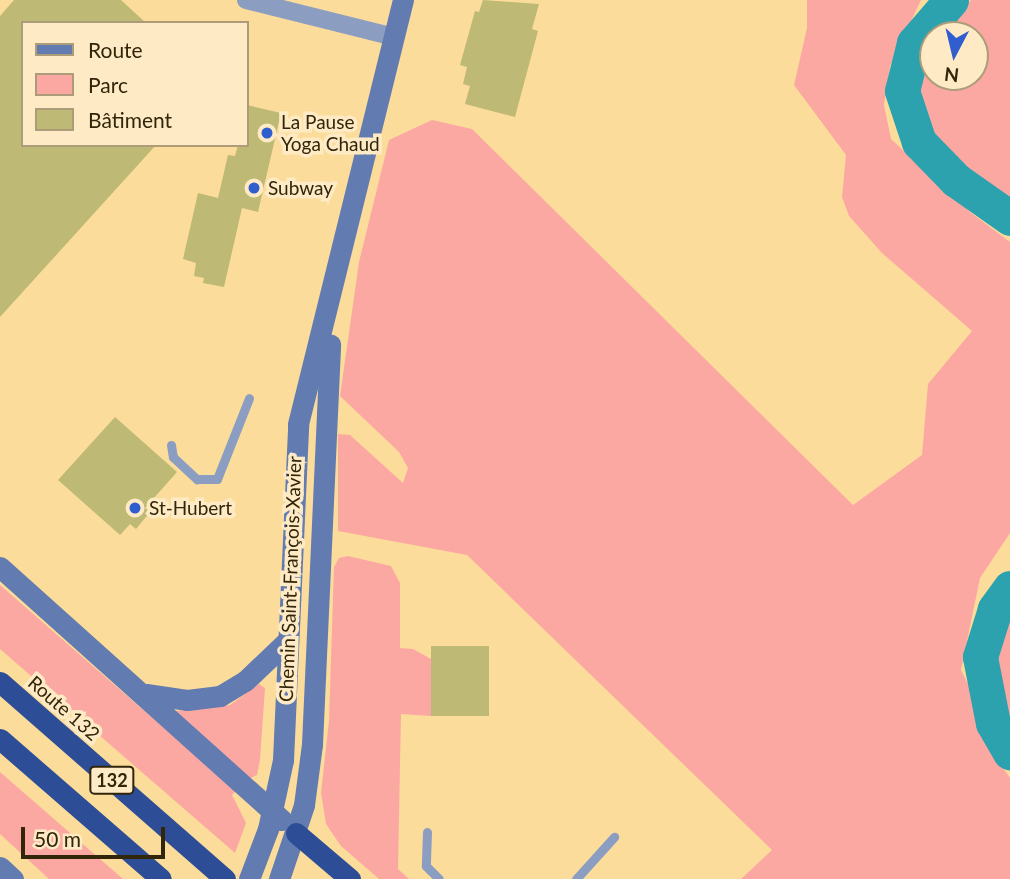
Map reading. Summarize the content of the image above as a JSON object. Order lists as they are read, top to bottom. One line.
{"streets":{"highway":["Route 132","132"],"street":["Chemin Saint-François-Xavier"]},"places":["La Pause Yoga Chaud","Subway","St-Hubert"],"legend":["Route","Parc","Bâtiment"],"scale_bar":"50 m","north":"bottom"}
